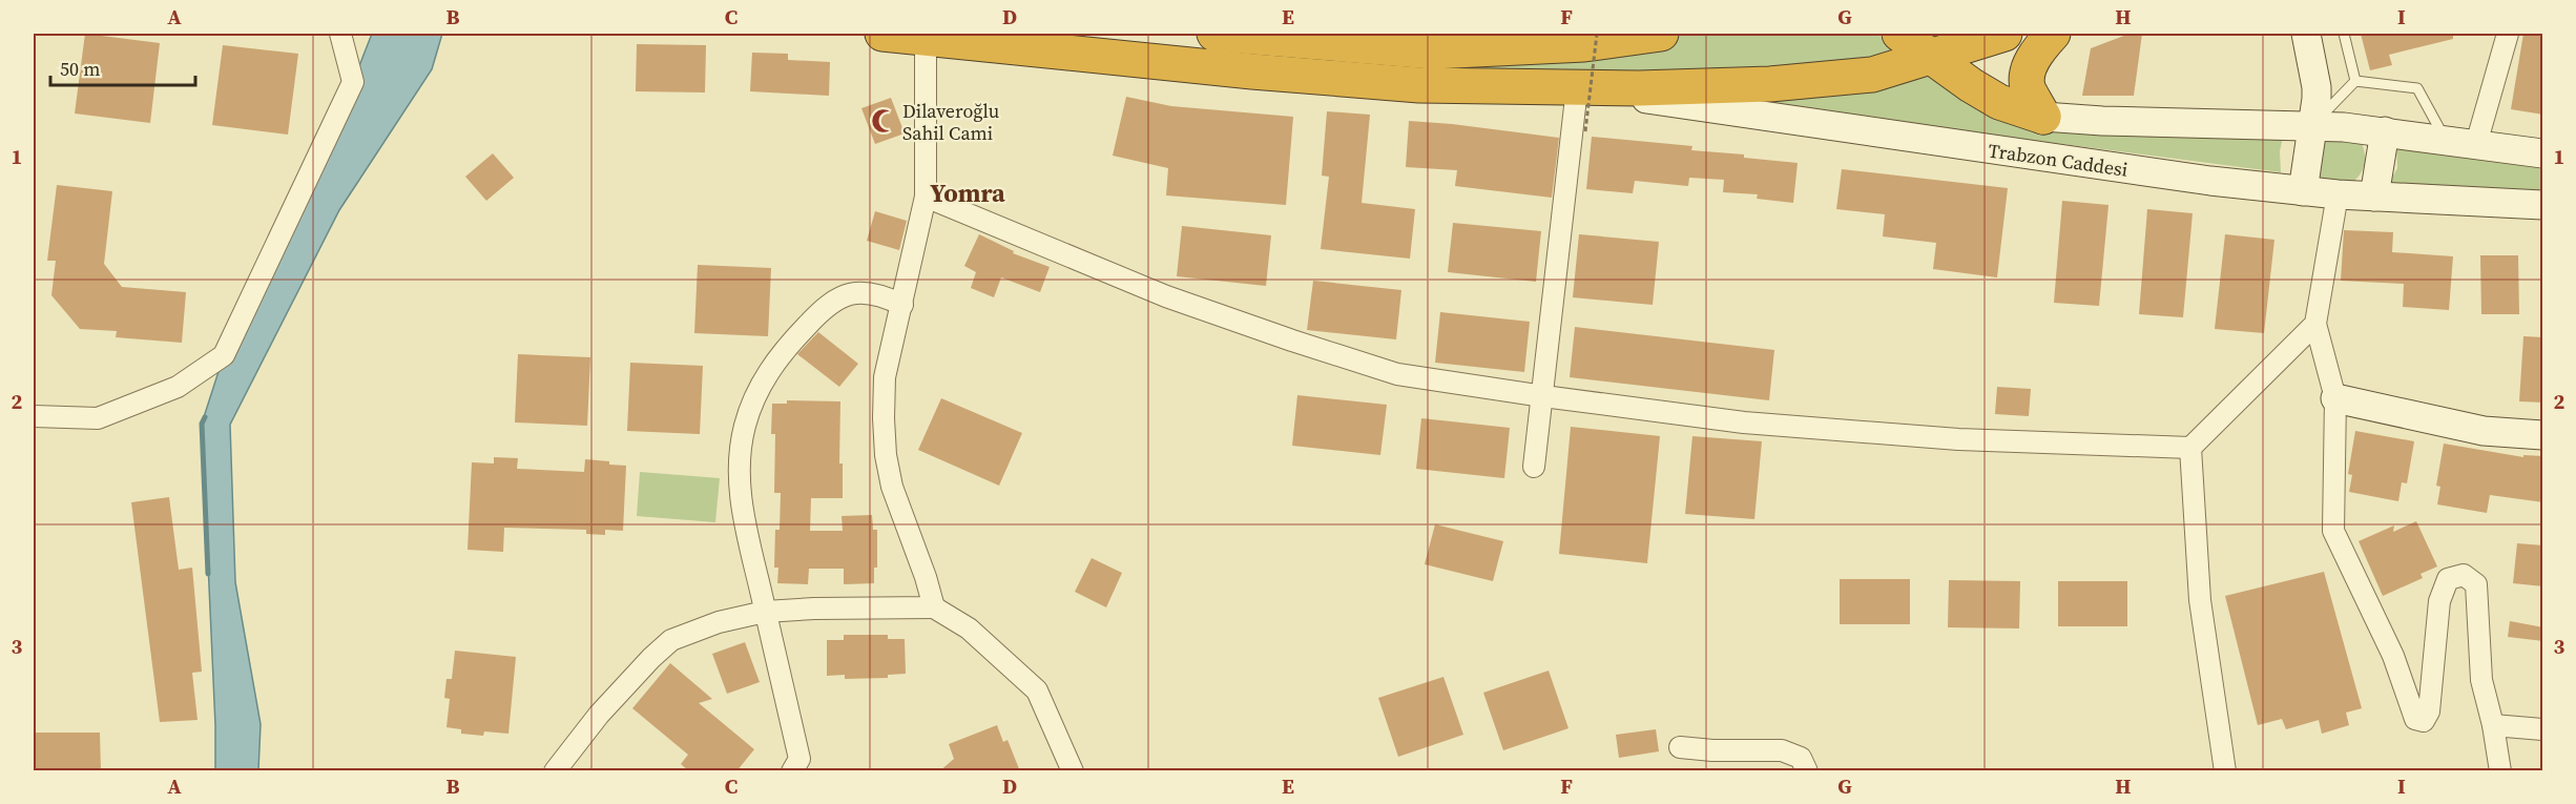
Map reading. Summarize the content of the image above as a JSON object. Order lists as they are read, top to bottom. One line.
{"streets":{"main road":["Trabzon Caddesi"]},"districts":["Yomra"],"places":{"mosque":["Dilaveroğlu Sahil Cami"]},"scale_bar":"50 m","grid":{"columns":["A","B","C","D","E","F","G","H","I"],"rows":["1","2","3"]}}
